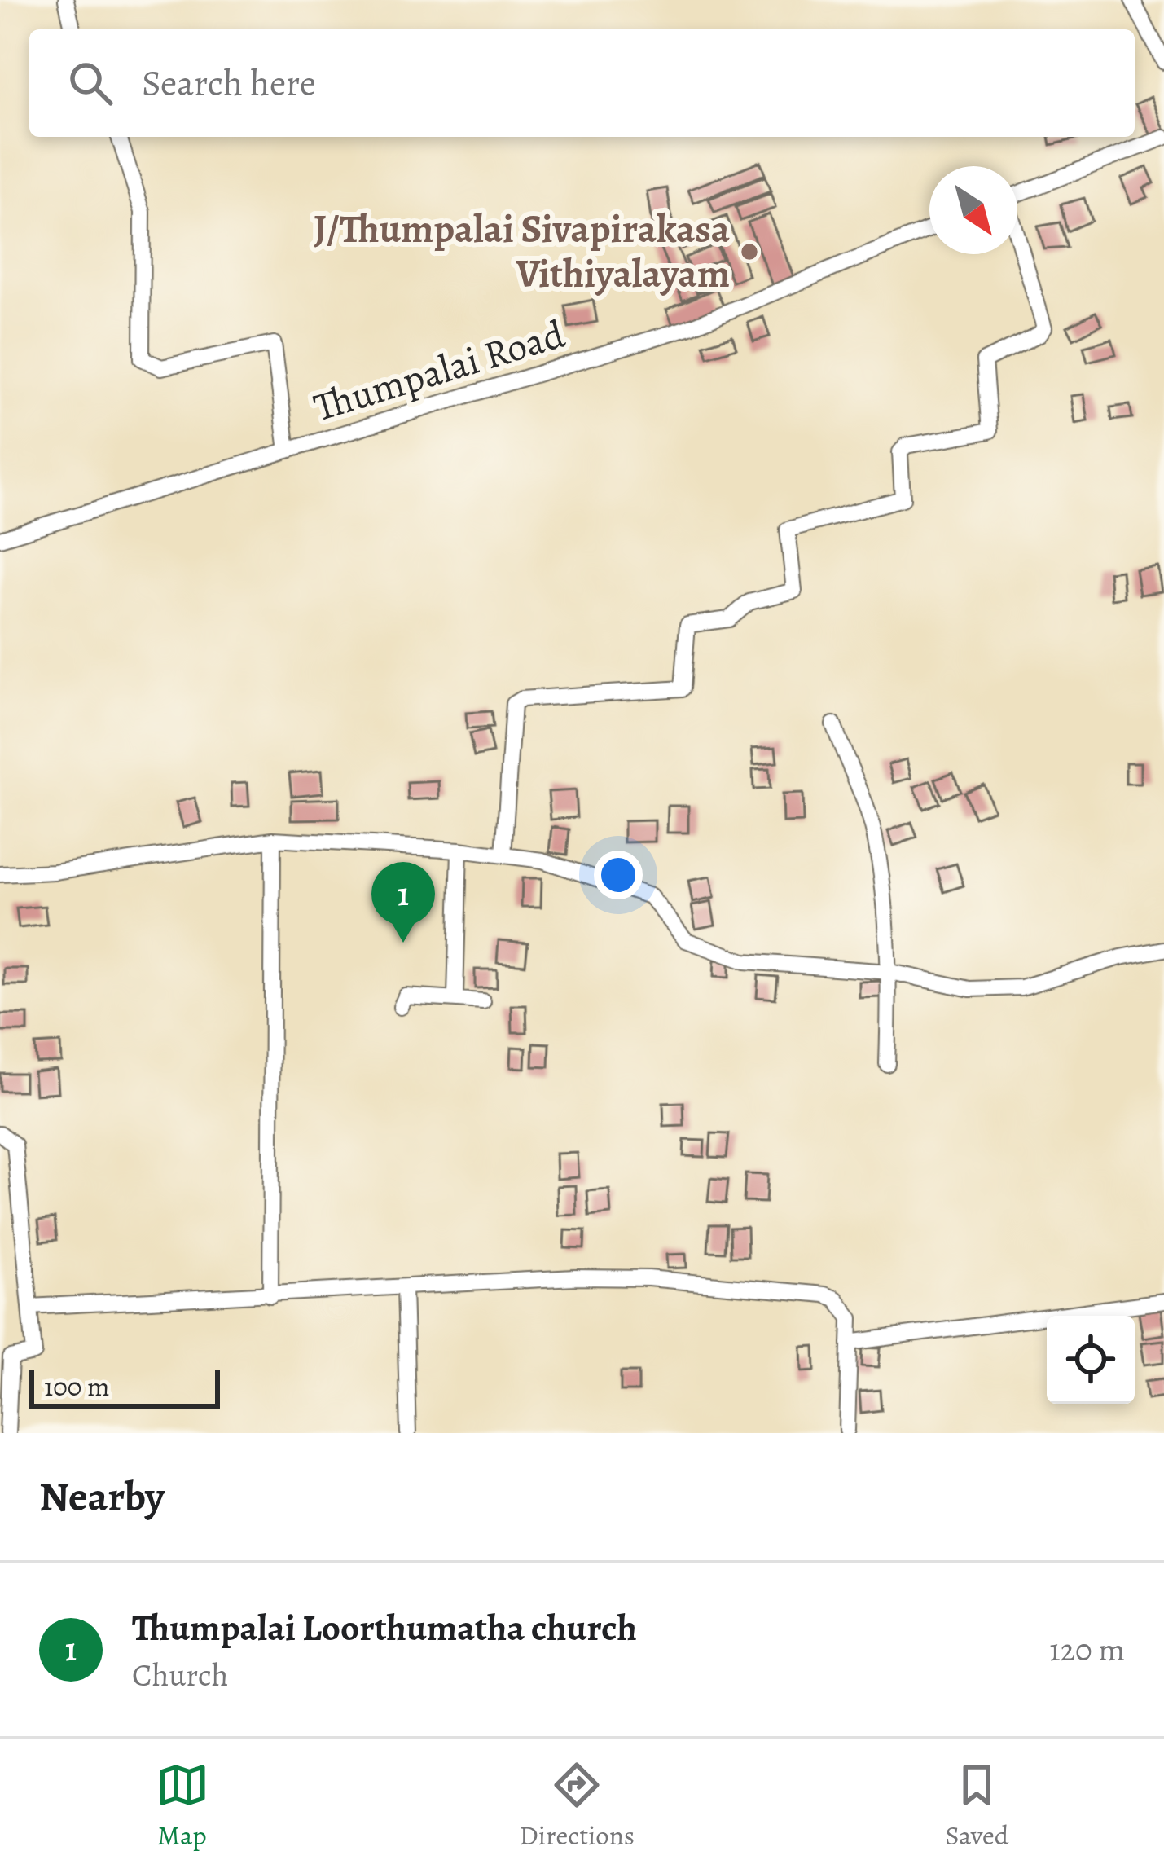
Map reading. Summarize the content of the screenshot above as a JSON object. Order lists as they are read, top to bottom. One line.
{"streets":{"street":["Thumpalai Road"]},"places":["J/Thumpalai Sivapirakasa Vithiyalayam"],"scale_bar":"100 m","north":"bottom right","page":{"search":"Search here","pins":"1","scale":"100 m","heading":"Nearby","list":[{"mark":"1","name":"Thumpalai Loorthumatha church","note":"Church","value":"120 m"}],"nav":["Map","Directions","Saved"]}}
